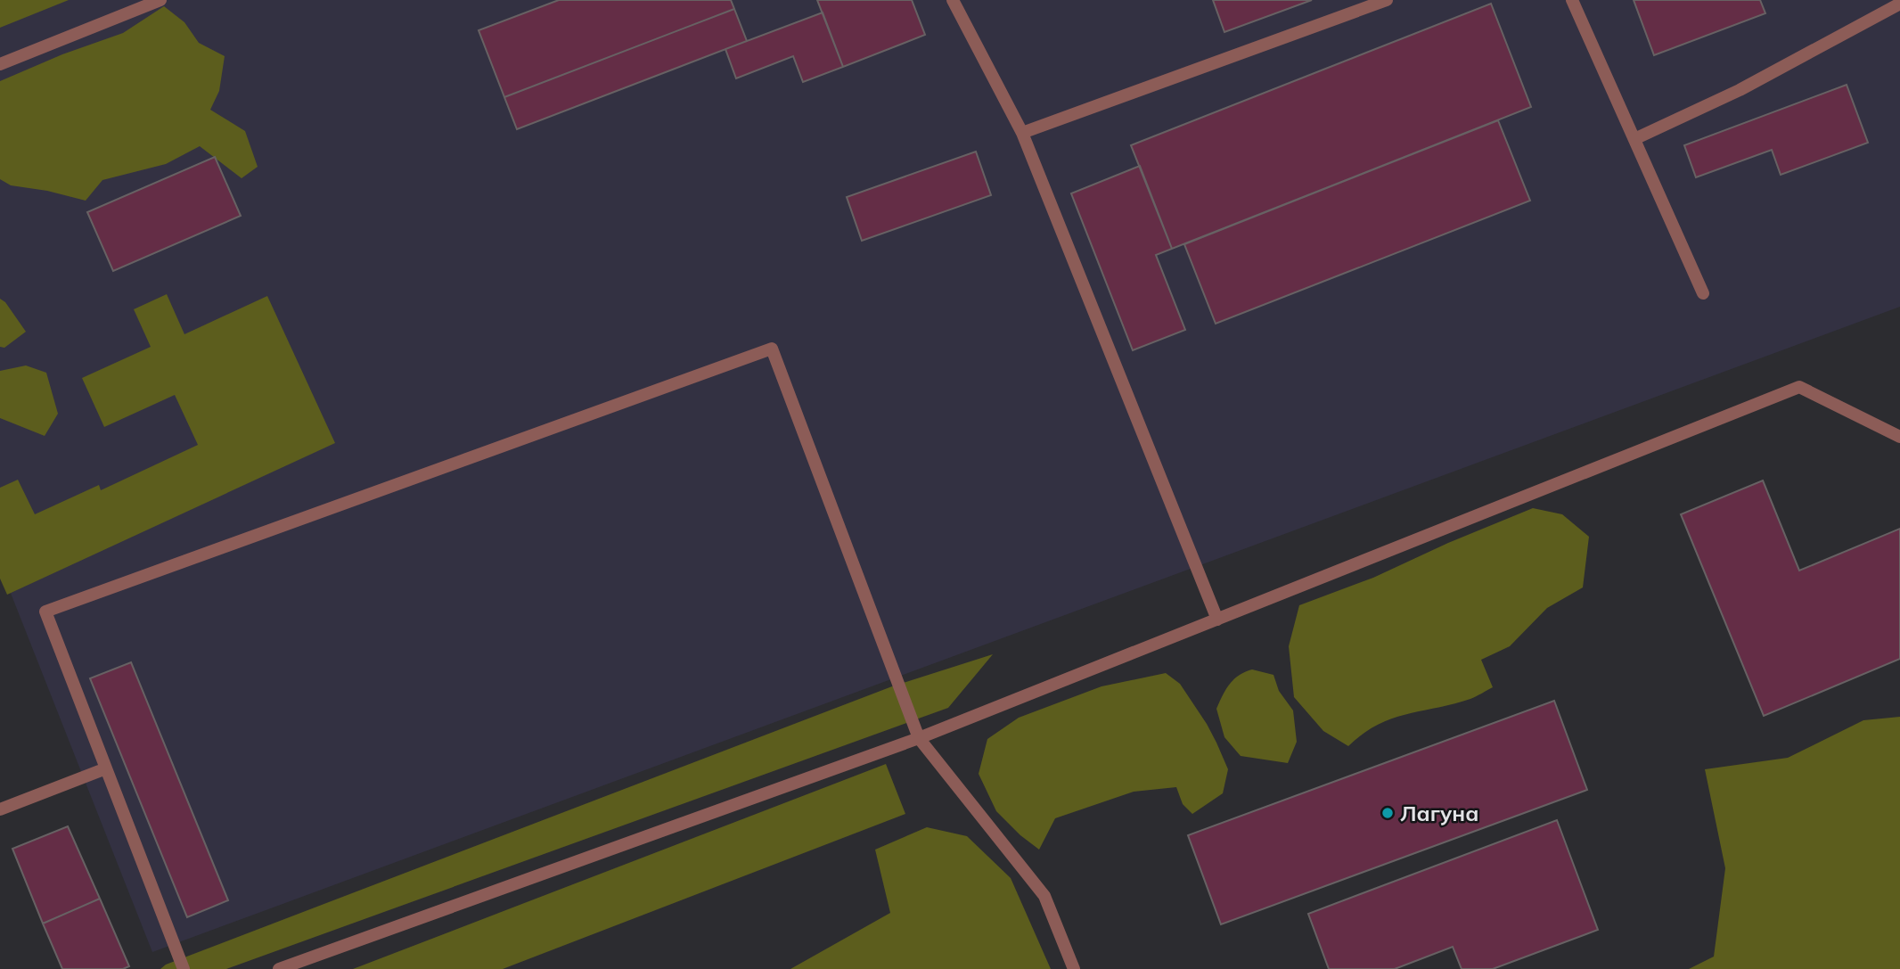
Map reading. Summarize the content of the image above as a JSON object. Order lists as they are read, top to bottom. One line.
{"places":["Лагуна"]}
